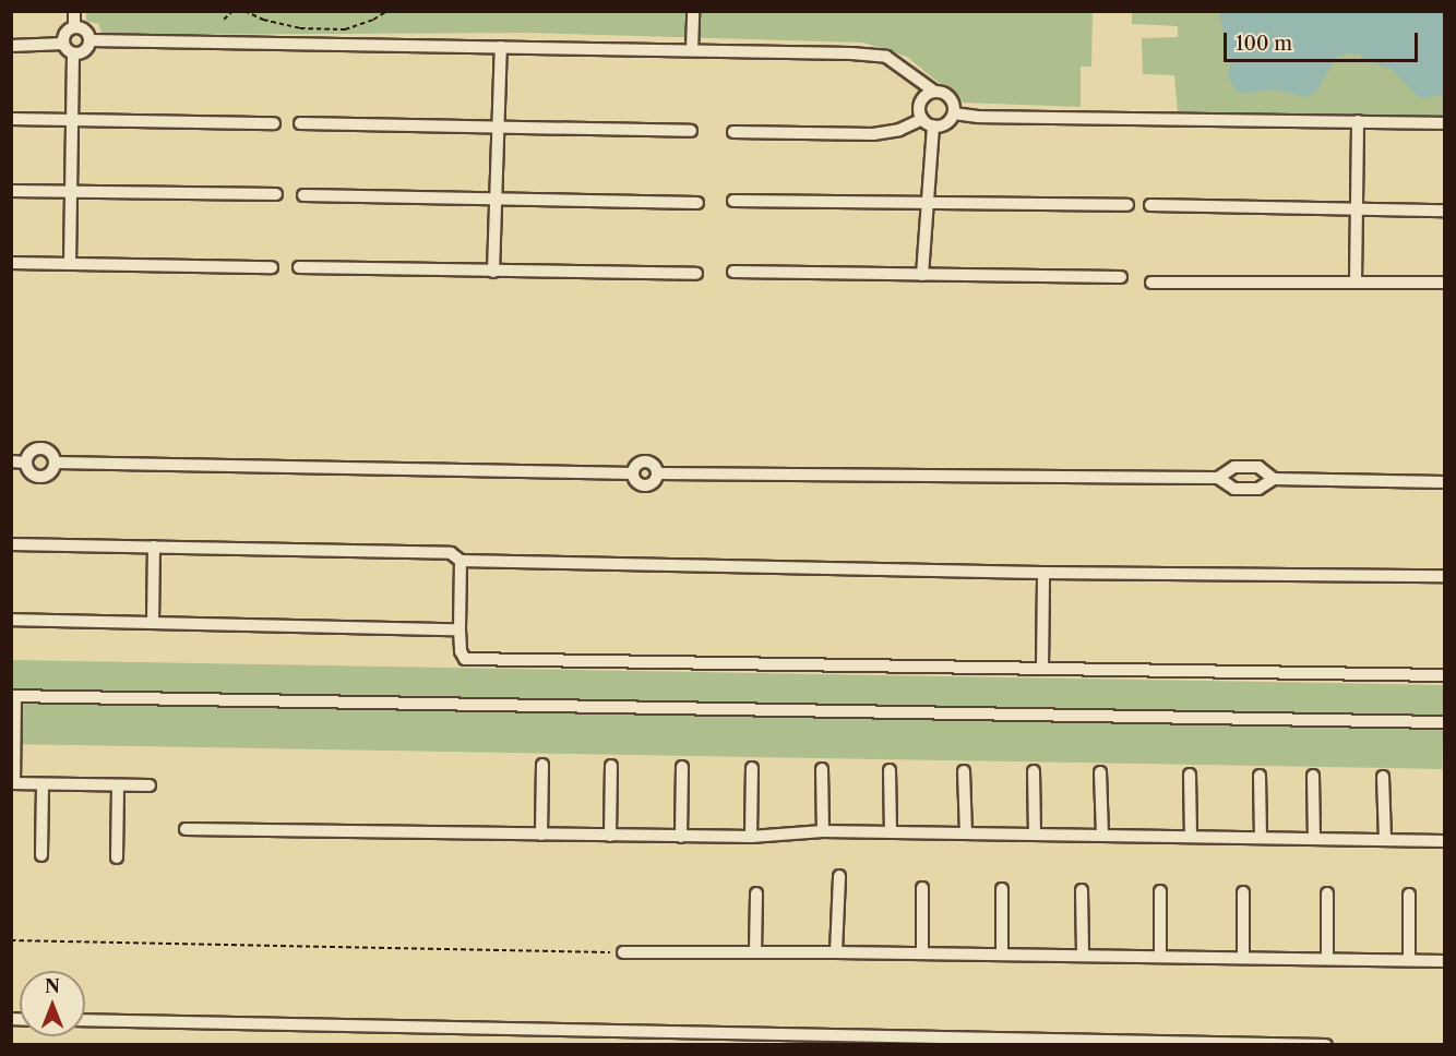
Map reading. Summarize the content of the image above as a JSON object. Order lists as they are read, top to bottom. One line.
{"scale_bar":"100 m","north":"top"}
